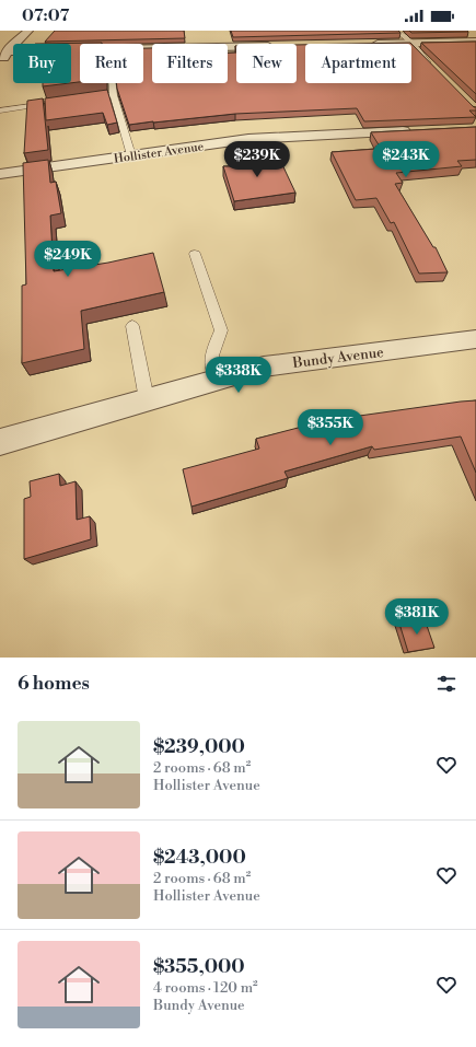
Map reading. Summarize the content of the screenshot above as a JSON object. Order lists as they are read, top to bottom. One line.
{"streets":{"street":["Hollister Avenue","Bundy Avenue"]},"page":{"status":"07:07","chip":["Buy","Rent","Filters","New","Apartment"],"price":["$239K","$243K","$249K","$338K","$355K","$381K"],"heading":"6 homes","list":[{"name":"$239,000","note":"2 rooms · 68 m² · Hollister Avenue"},{"name":"$243,000","note":"2 rooms · 68 m² · Hollister Avenue"},{"name":"$355,000","note":"4 rooms · 120 m² · Bundy Avenue"}]}}
